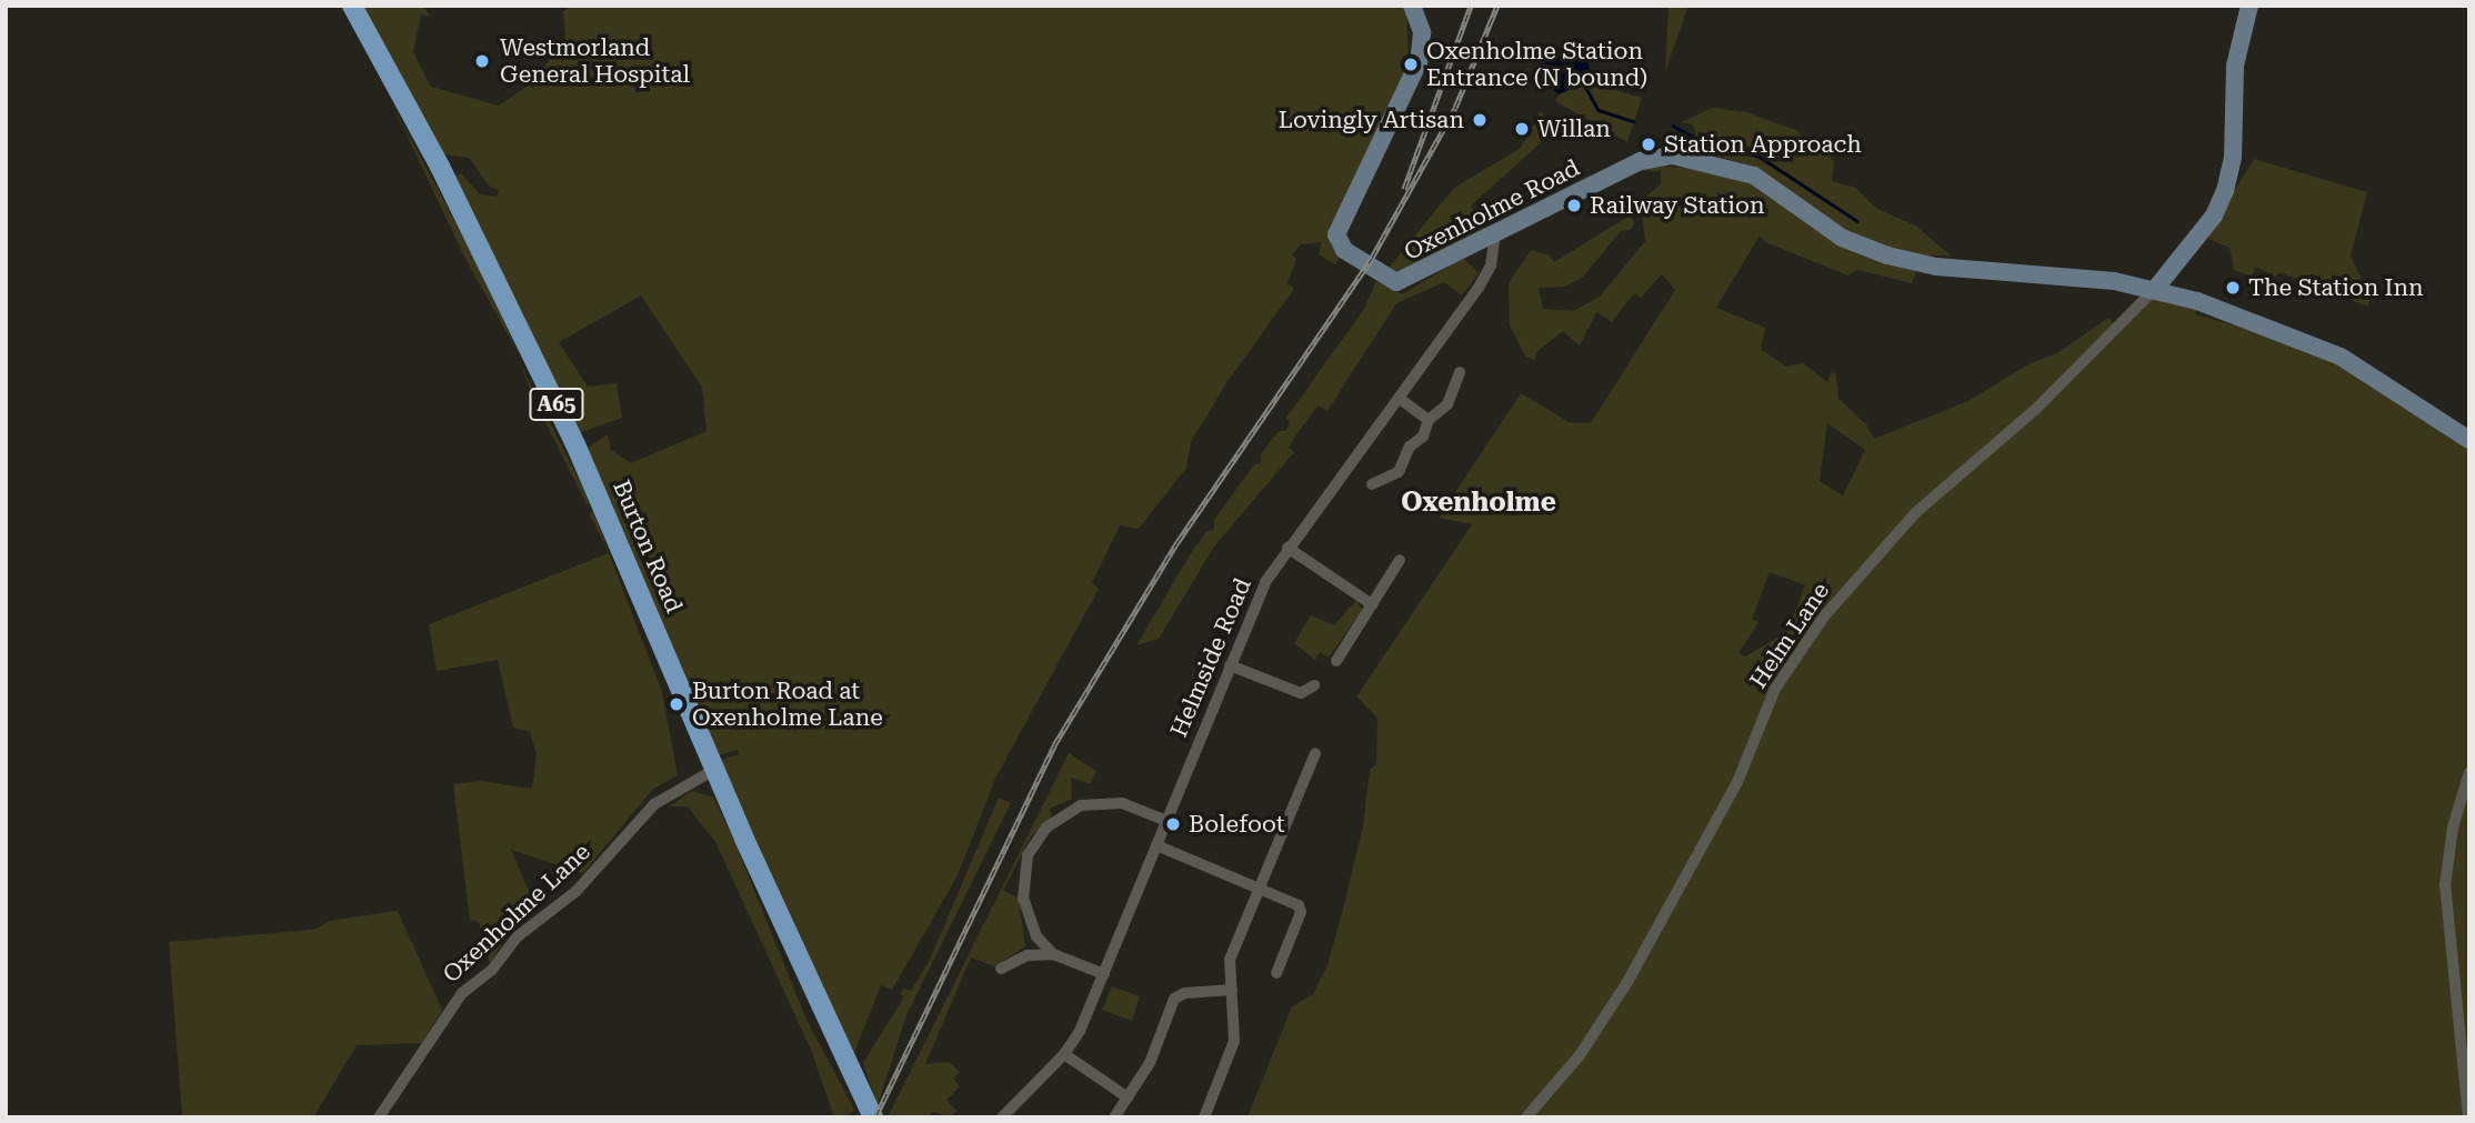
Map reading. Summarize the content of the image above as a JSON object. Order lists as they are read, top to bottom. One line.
{"streets":{"main road":["Oxenholme Road","A65","Burton Road"],"street":["Helm Lane","Helmside Road","Oxenholme Lane"]},"crossings":[["Oxenholme Road","Helm Lane"],["Oxenholme Road","Helmside Road"],["Burton Road","Oxenholme Lane"]],"districts":["Oxenholme"],"places":["Westmorland General Hospital","Oxenholme Station Entrance (N bound)","Lovingly Artisan","Willan","Station Approach","Railway Station","The Station Inn","Burton Road at Oxenholme Lane","Bolefoot"]}
